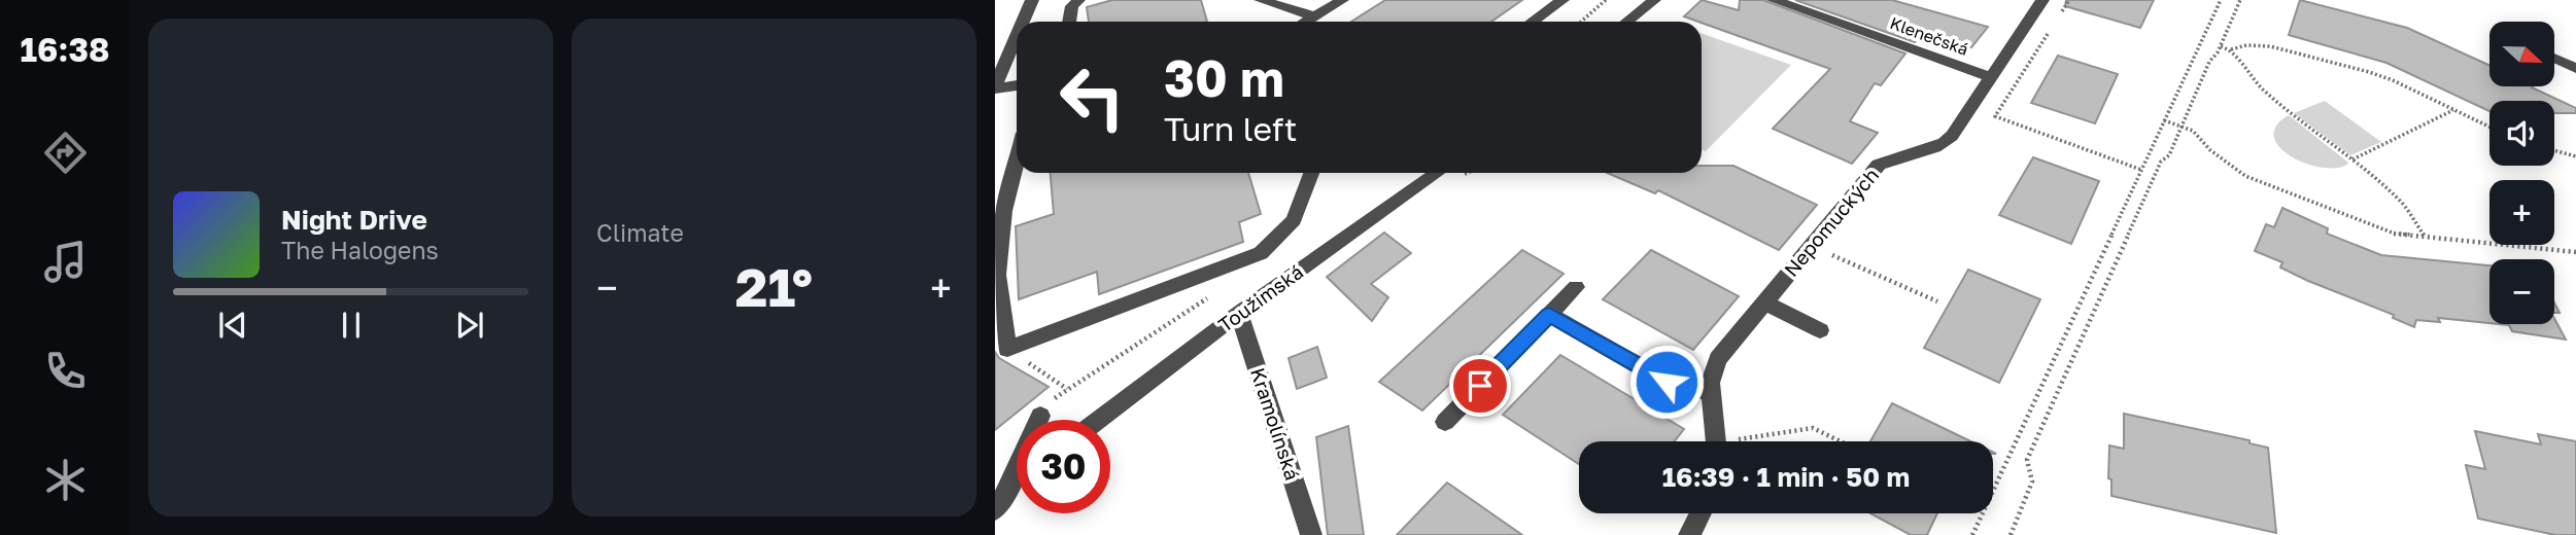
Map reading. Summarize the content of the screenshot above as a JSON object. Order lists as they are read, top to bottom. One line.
{"streets":{"street":["Klenečská","Nepomuckých","Toužimská","Kramolínská"]},"crossings":[["Klenečská","Nepomuckých"],["Toužimská","Kramolínská"]],"north":"right","page":{"tabs":"16:38","tile":"Climate","map_buttons":["+","−"],"turn":["30 m","Turn left"],"song":["Night Drive","The Halogens"],"heat":["−","21°","+"],"limit":"30","trip":"16:39 · 1 min · 50 m"}}
